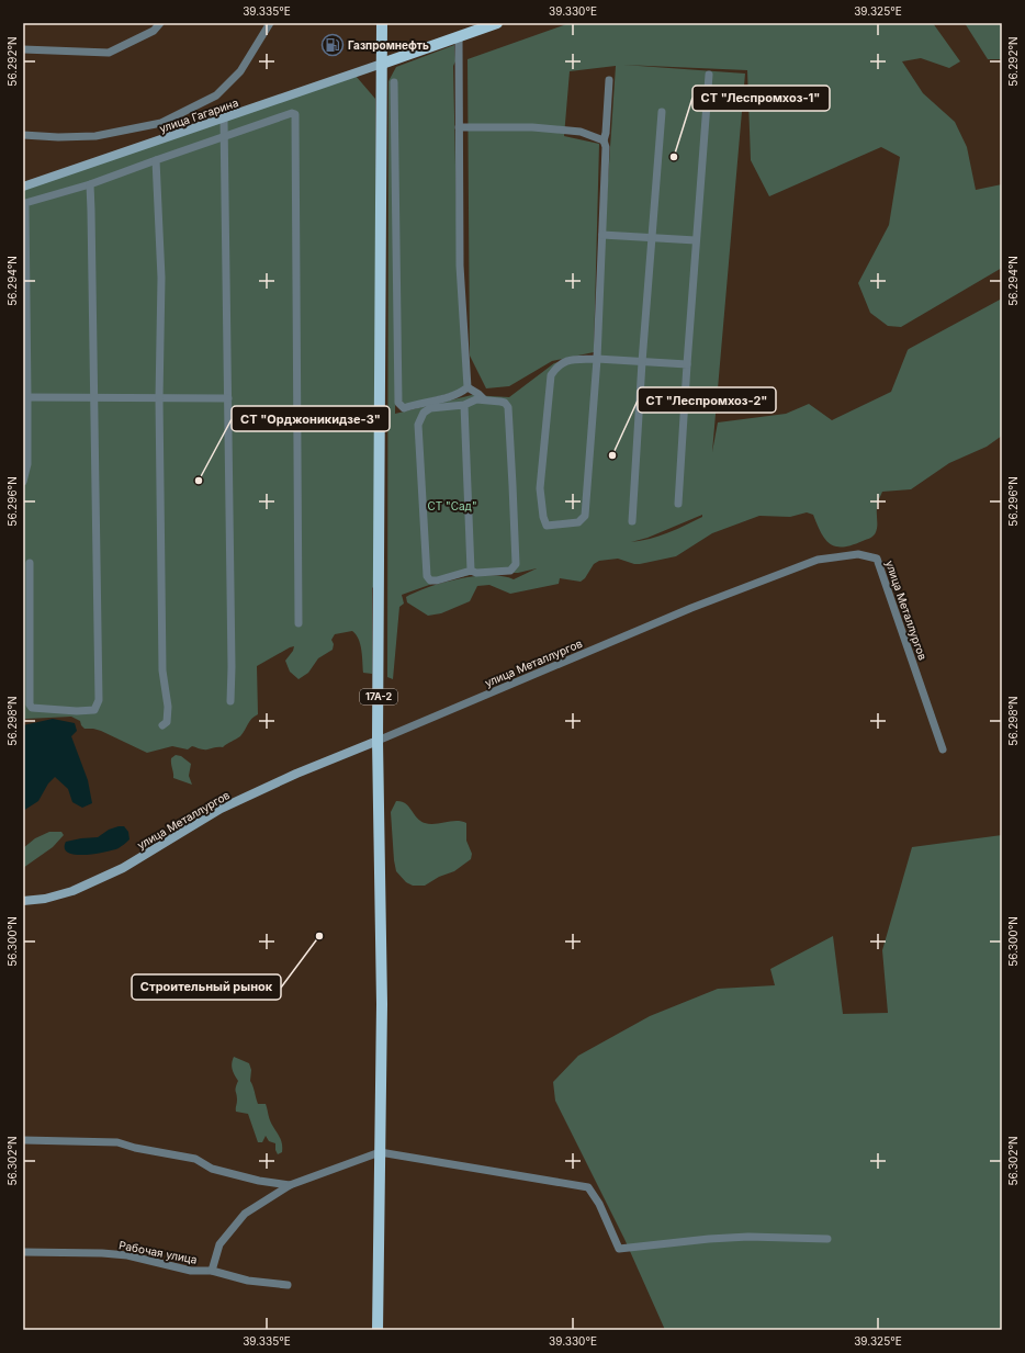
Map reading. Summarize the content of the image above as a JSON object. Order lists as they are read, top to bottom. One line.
{"streets":{"main road":["17А-2"],"street":["улица Гагарина","улица Металлургов","Рабочая улица"]},"crossings":[["улица Гагарина","17А-2"],["улица Металлургов","17А-2"]],"parks":["СТ \"Сад\""],"places":{"fuel station":["Газпромнефть"],"other":["СТ \"Леспромхоз-1\"","СТ \"Леспромхоз-2\"","СТ \"Орджоникидзе-3\"","Строительный рынок"]},"coordinates":["39.335°E","39.330°E","39.325°E","56.292°N","56.294°N","56.296°N","56.298°N","56.300°N","56.302°N"]}
